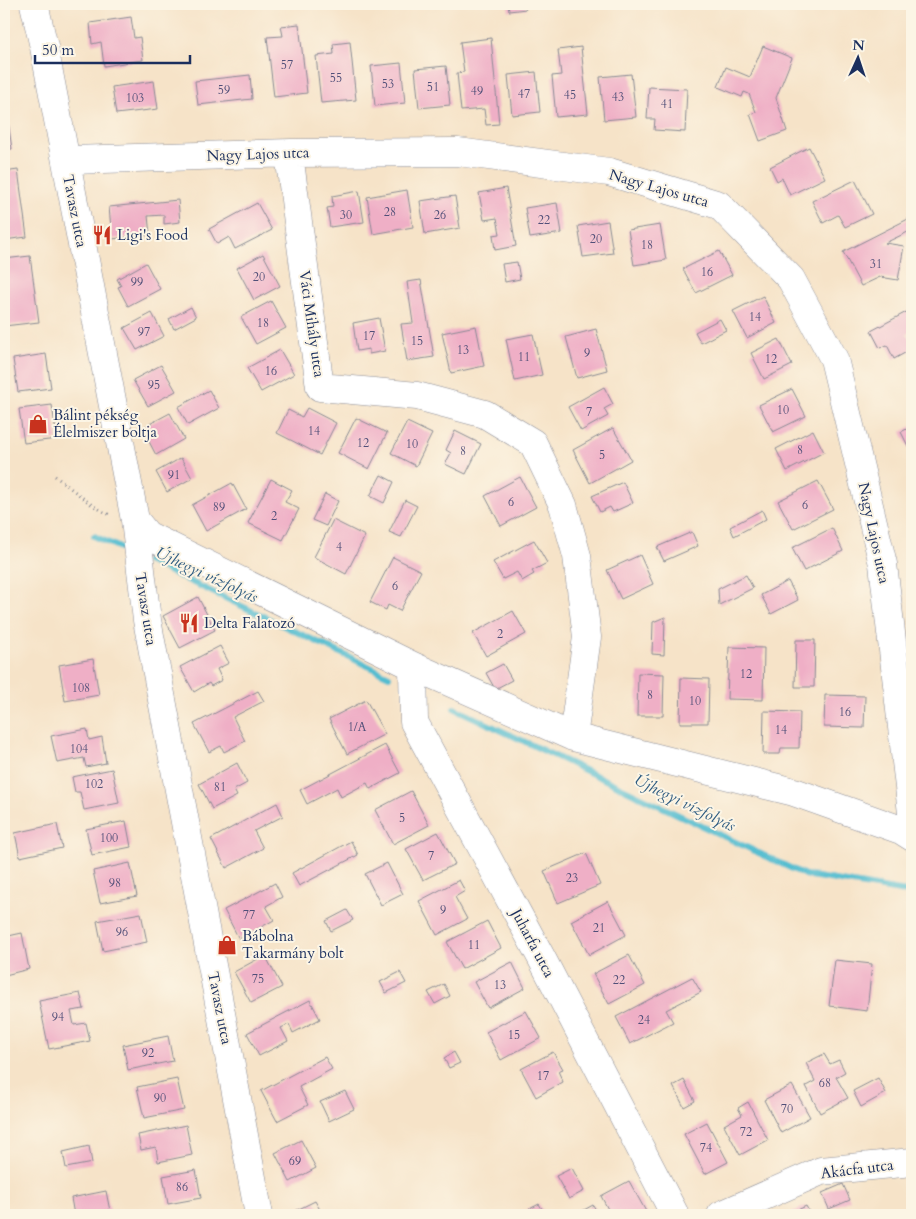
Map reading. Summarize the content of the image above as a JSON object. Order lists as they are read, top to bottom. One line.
{"streets":{"street":["Nagy Lajos utca","Tavasz utca","Váci Mihály utca","Juharfa utca","Akácfa utca"]},"crossings":[["Nagy Lajos utca","Tavasz utca"],["Nagy Lajos utca","Váci Mihály utca"]],"water":["Újhegyi vízfolyás"],"places":{"restaurant":["Ligi's Food","Delta Falatozó"],"shop":["Bálint pékség Élelmiszer boltja","Bábolna Takarmány bolt"]},"house_numbers":["57","55","53","51","59","49","47","45","43","103","41","28","30","26","22","20","18","31","16","20","99","14","18","97","17","15","13","9","11","12","16","95","10","7","14","12","10","8","8","5","91","6","6","89","2","4","6","2","12","108","8","10","16","1/A","14","104","102","81","5","100","7","23","98","9","77","21","96","11","75","22","13","94","24","15","92","17","68","90","70","72","74","69","86"],"scale_bar":"50 m","north":"top"}
